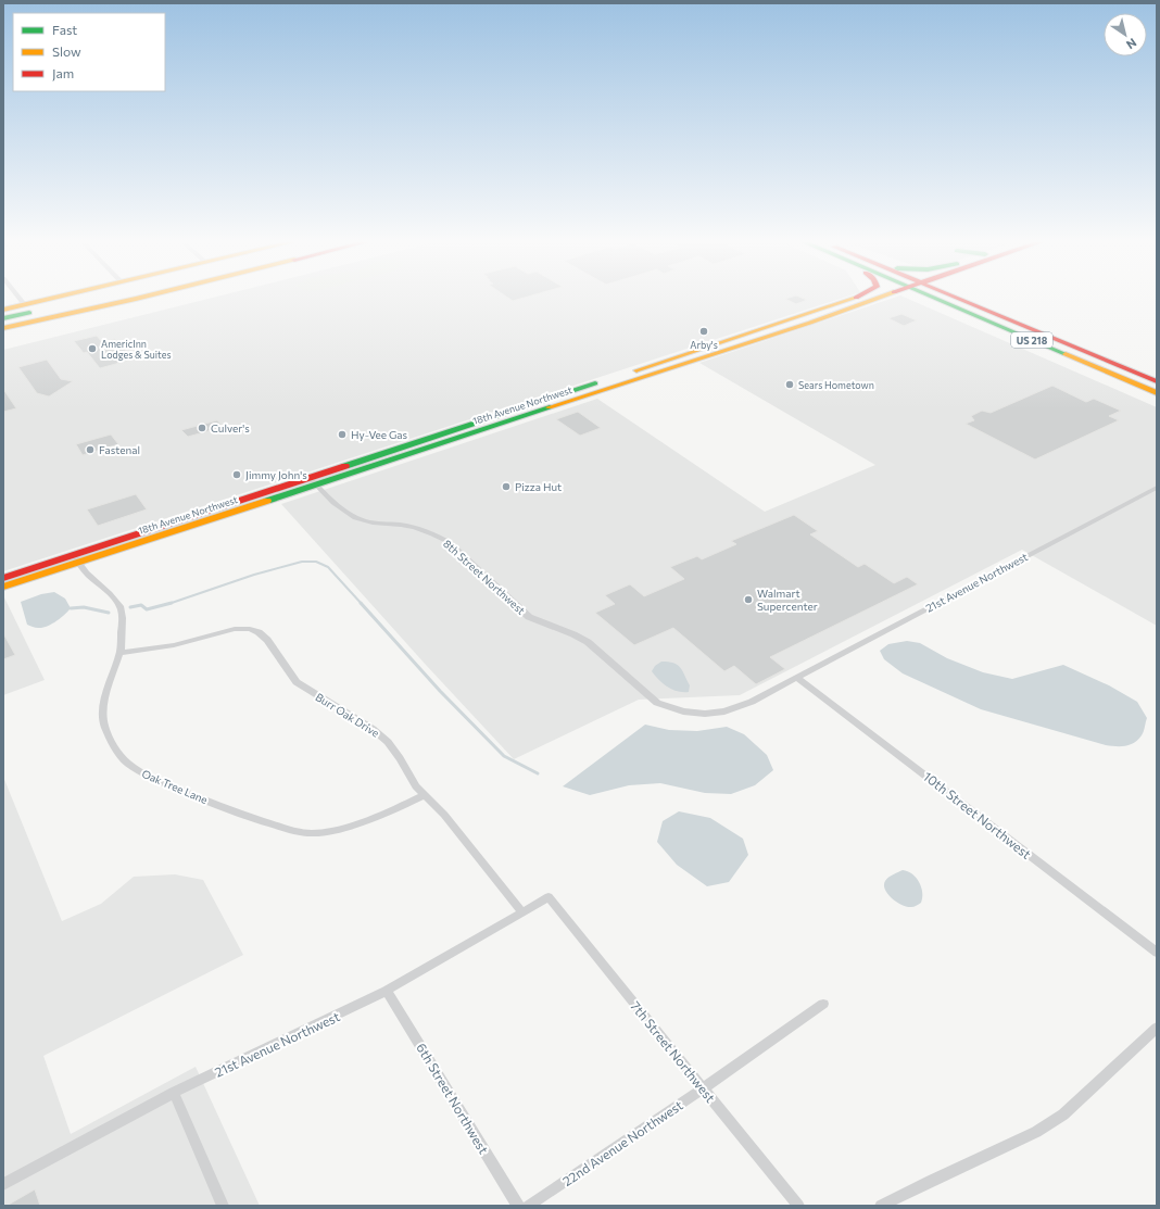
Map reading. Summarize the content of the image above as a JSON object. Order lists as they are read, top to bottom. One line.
{"streets":{"main road":["US 218","18th Avenue Northwest"],"street":["8th Street Northwest","21st Avenue Northwest","Burr Oak Drive","Oak Tree Lane","10th Street Northwest","7th Street Northwest","6th Street Northwest","22nd Avenue Northwest"]},"crossings":[["18th Avenue Northwest","8th Street Northwest"],["18th Avenue Northwest","Oak Tree Lane"],["8th Street Northwest","21st Avenue Northwest"],["8th Street Northwest","10th Street Northwest"],["21st Avenue Northwest","Burr Oak Drive"],["21st Avenue Northwest","10th Street Northwest"],["21st Avenue Northwest","7th Street Northwest"],["21st Avenue Northwest","6th Street Northwest"],["Burr Oak Drive","Oak Tree Lane"],["7th Street Northwest","22nd Avenue Northwest"]],"places":["Arby's","AmericInn Lodges & Suites","Sears Hometown","Culver's","Hy-Vee Gas","Fastenal","Jimmy John's","Pizza Hut","Walmart Supercenter"],"legend":["Fast","Slow","Jam"],"north":"bottom right"}
